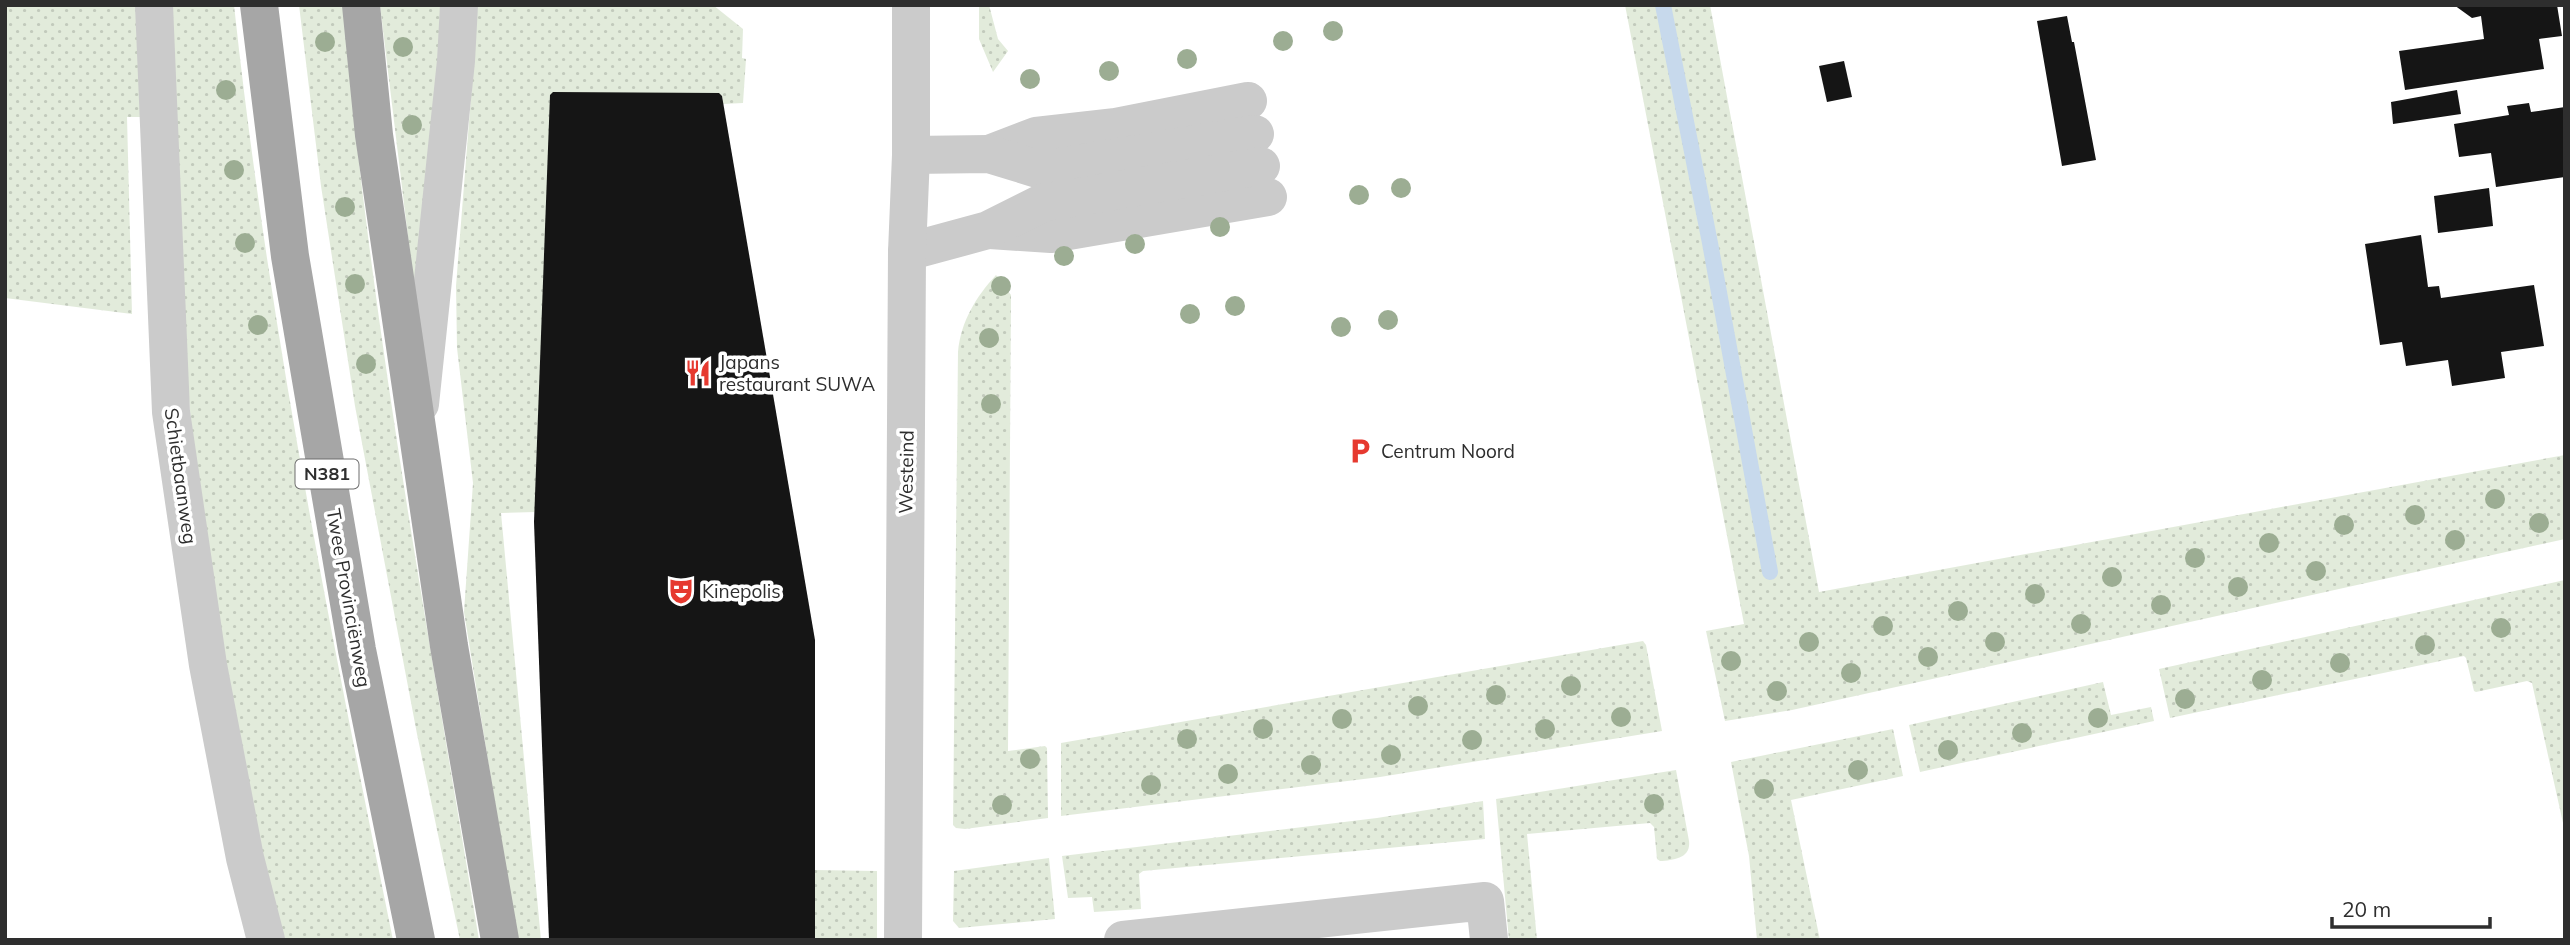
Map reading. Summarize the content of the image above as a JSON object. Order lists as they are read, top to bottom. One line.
{"streets":{"main road":["N381","Twee Provinciënweg"],"street":["Westeind","Schietbaanweg"]},"places":{"restaurant":["Japans restaurant SUWA"],"parking":["Centrum Noord"],"theatre":["Kinepolis"]},"scale_bar":"20 m"}
